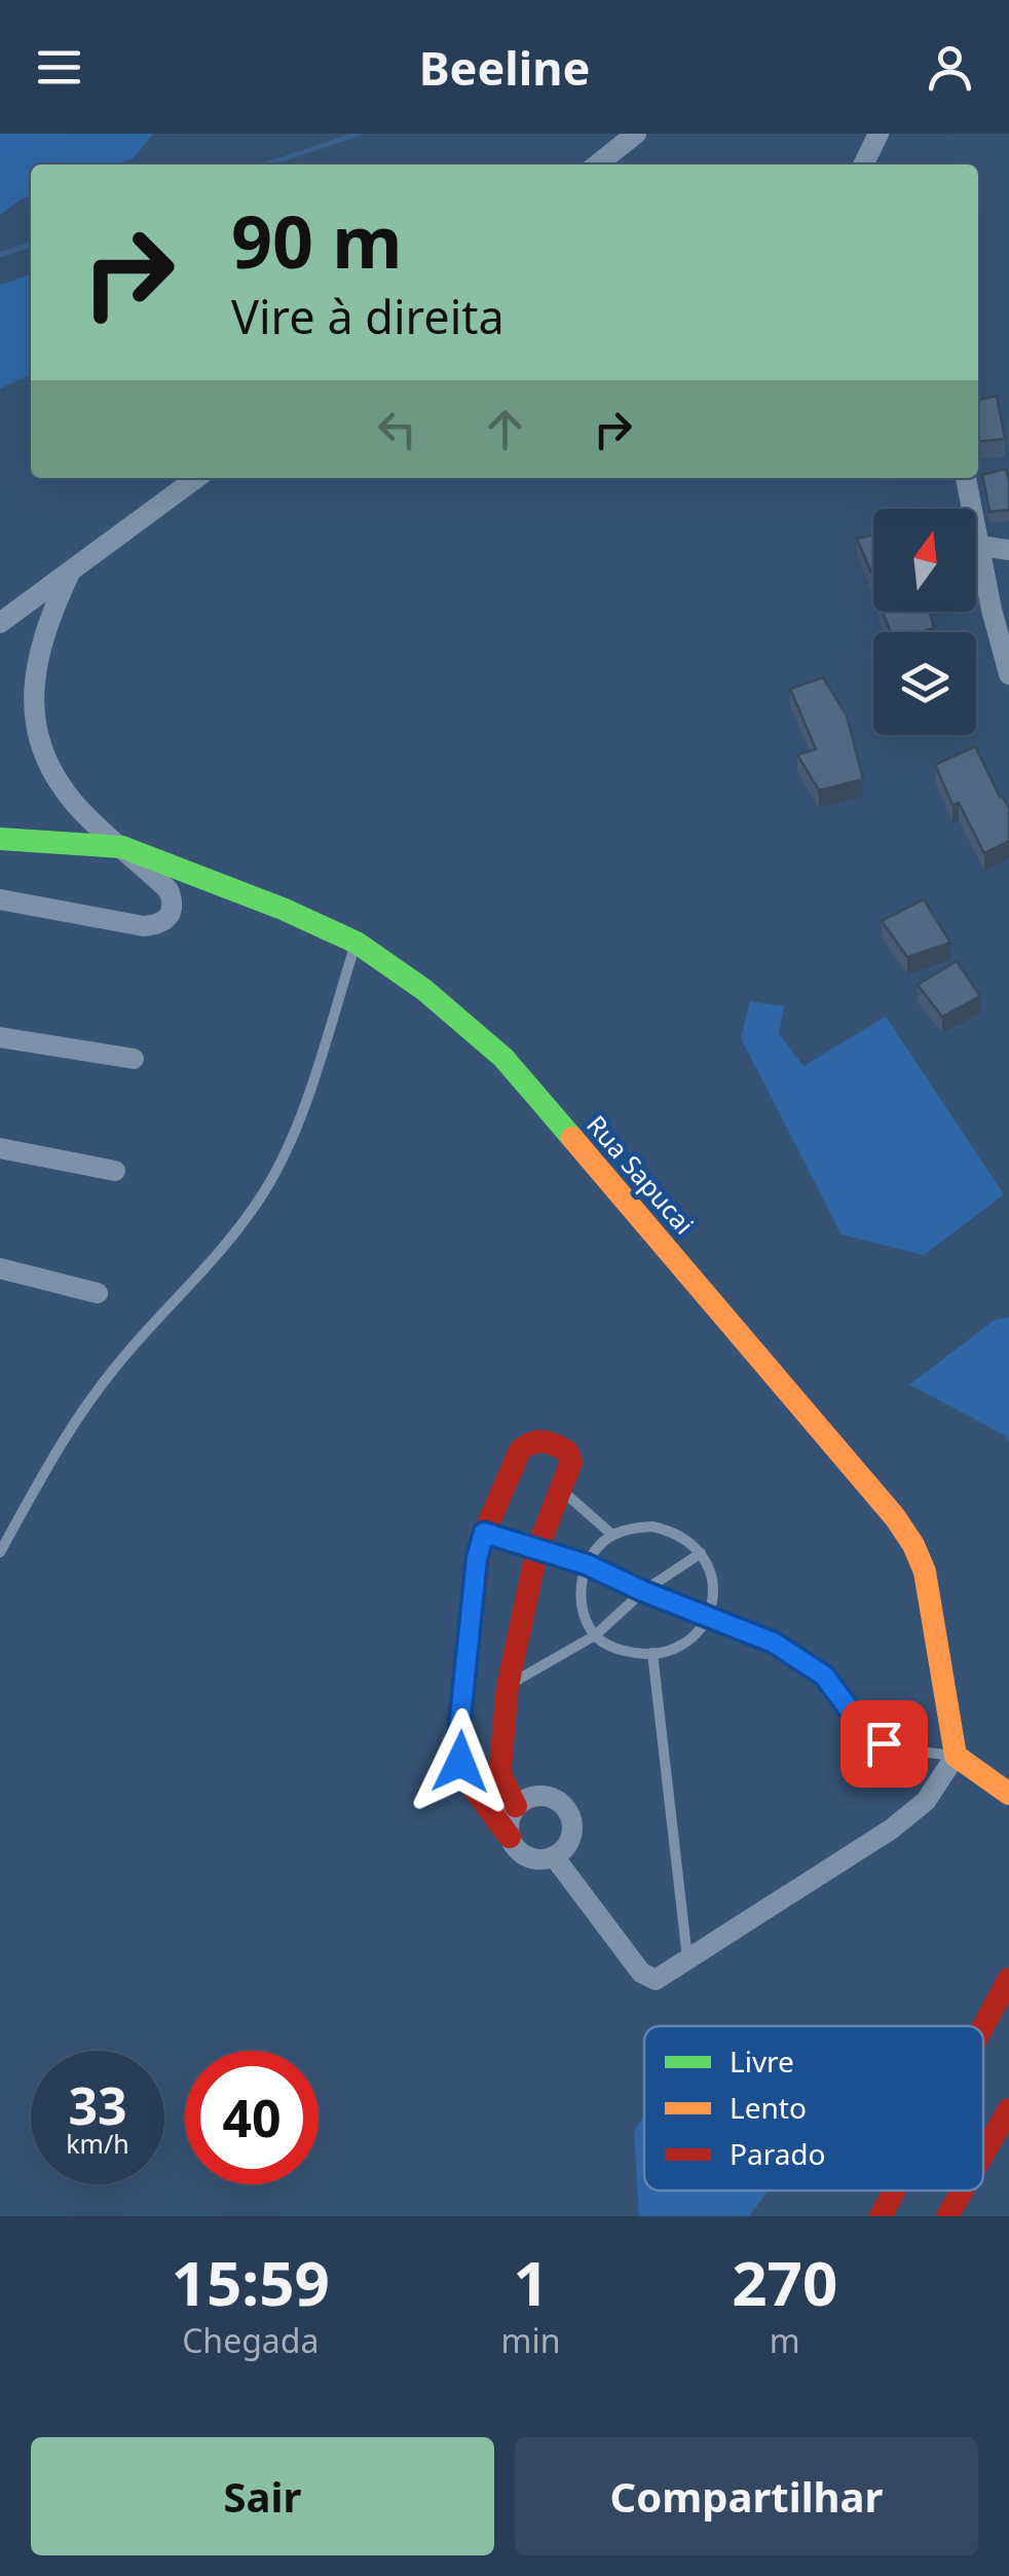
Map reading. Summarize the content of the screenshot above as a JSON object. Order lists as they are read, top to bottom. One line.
{"streets":{"main road":["Rua Sapucai"]},"legend":["Livre","Lento","Parado"],"north":"top","page":{"header":"Beeline","turn":["90 m","Vire à direita"],"speed":"33 km/h","limit":"40","eta":["15:59","Chegada","1","min","270","m"],"buttons":["Sair","Compartilhar"]}}
